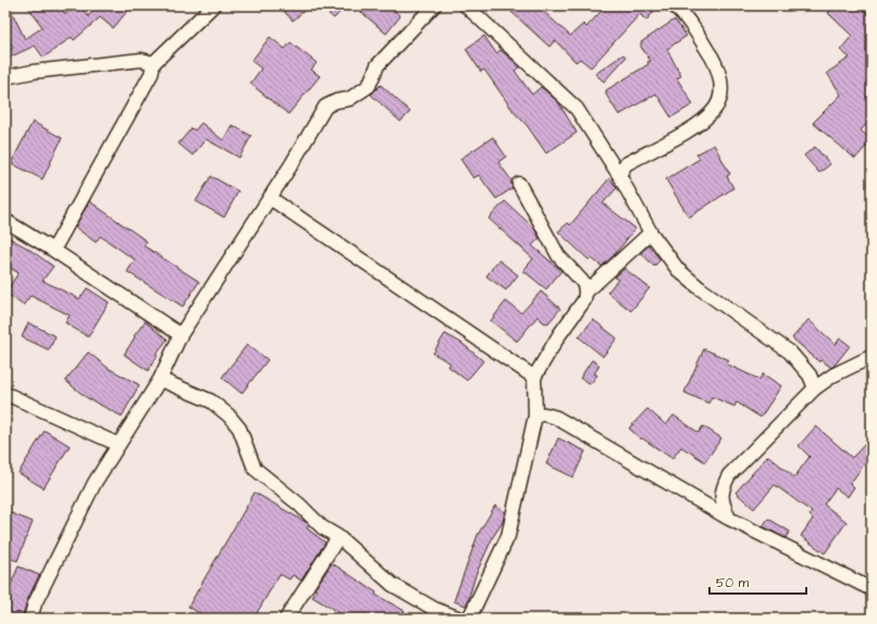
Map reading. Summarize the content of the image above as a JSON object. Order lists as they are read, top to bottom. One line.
{"scale_bar":"50 m"}
